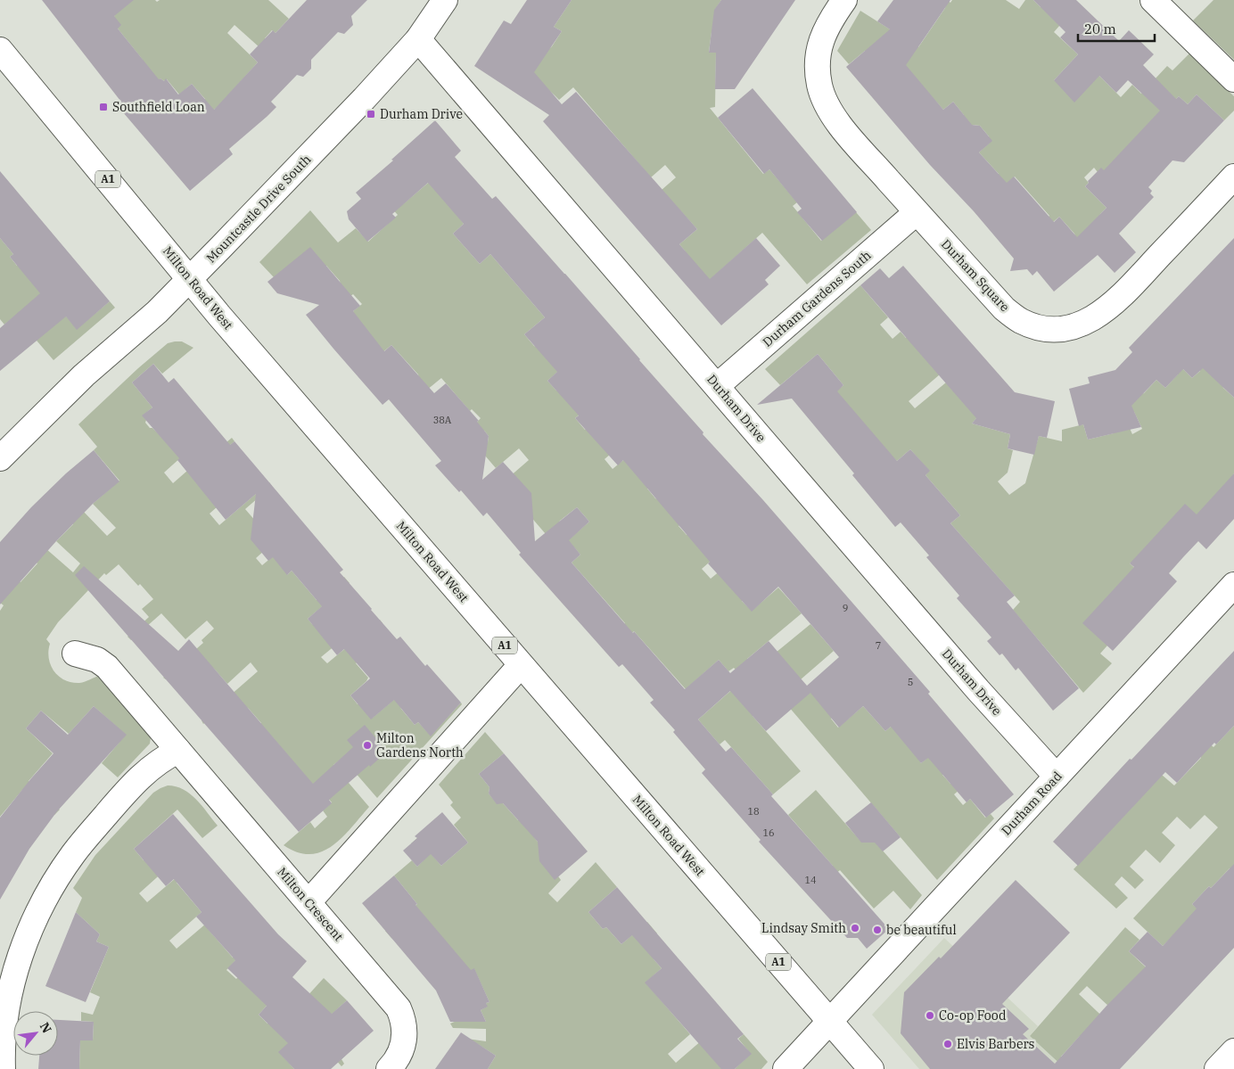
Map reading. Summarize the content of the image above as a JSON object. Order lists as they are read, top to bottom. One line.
{"streets":{"street":["A1","Mountcastle Drive South","Durham Square","Milton Road West","Durham Gardens South","Durham Drive","Durham Road","Milton Crescent"]},"crossings":[["Mountcastle Drive South","Milton Road West"],["Mountcastle Drive South","Durham Drive"],["Durham Square","Durham Gardens South"],["Milton Road West","Durham Road"],["Durham Gardens South","Durham Drive"],["Durham Drive","Durham Road"]],"places":{"transit":["Southfield Loan","Durham Drive"],"other":["Milton Gardens North","Lindsay Smith","be beautiful","Co-op Food","Elvis Barbers"]},"house_numbers":["38A","9","7","5","18","16","14"],"scale_bar":"20 m","north":"top right"}
